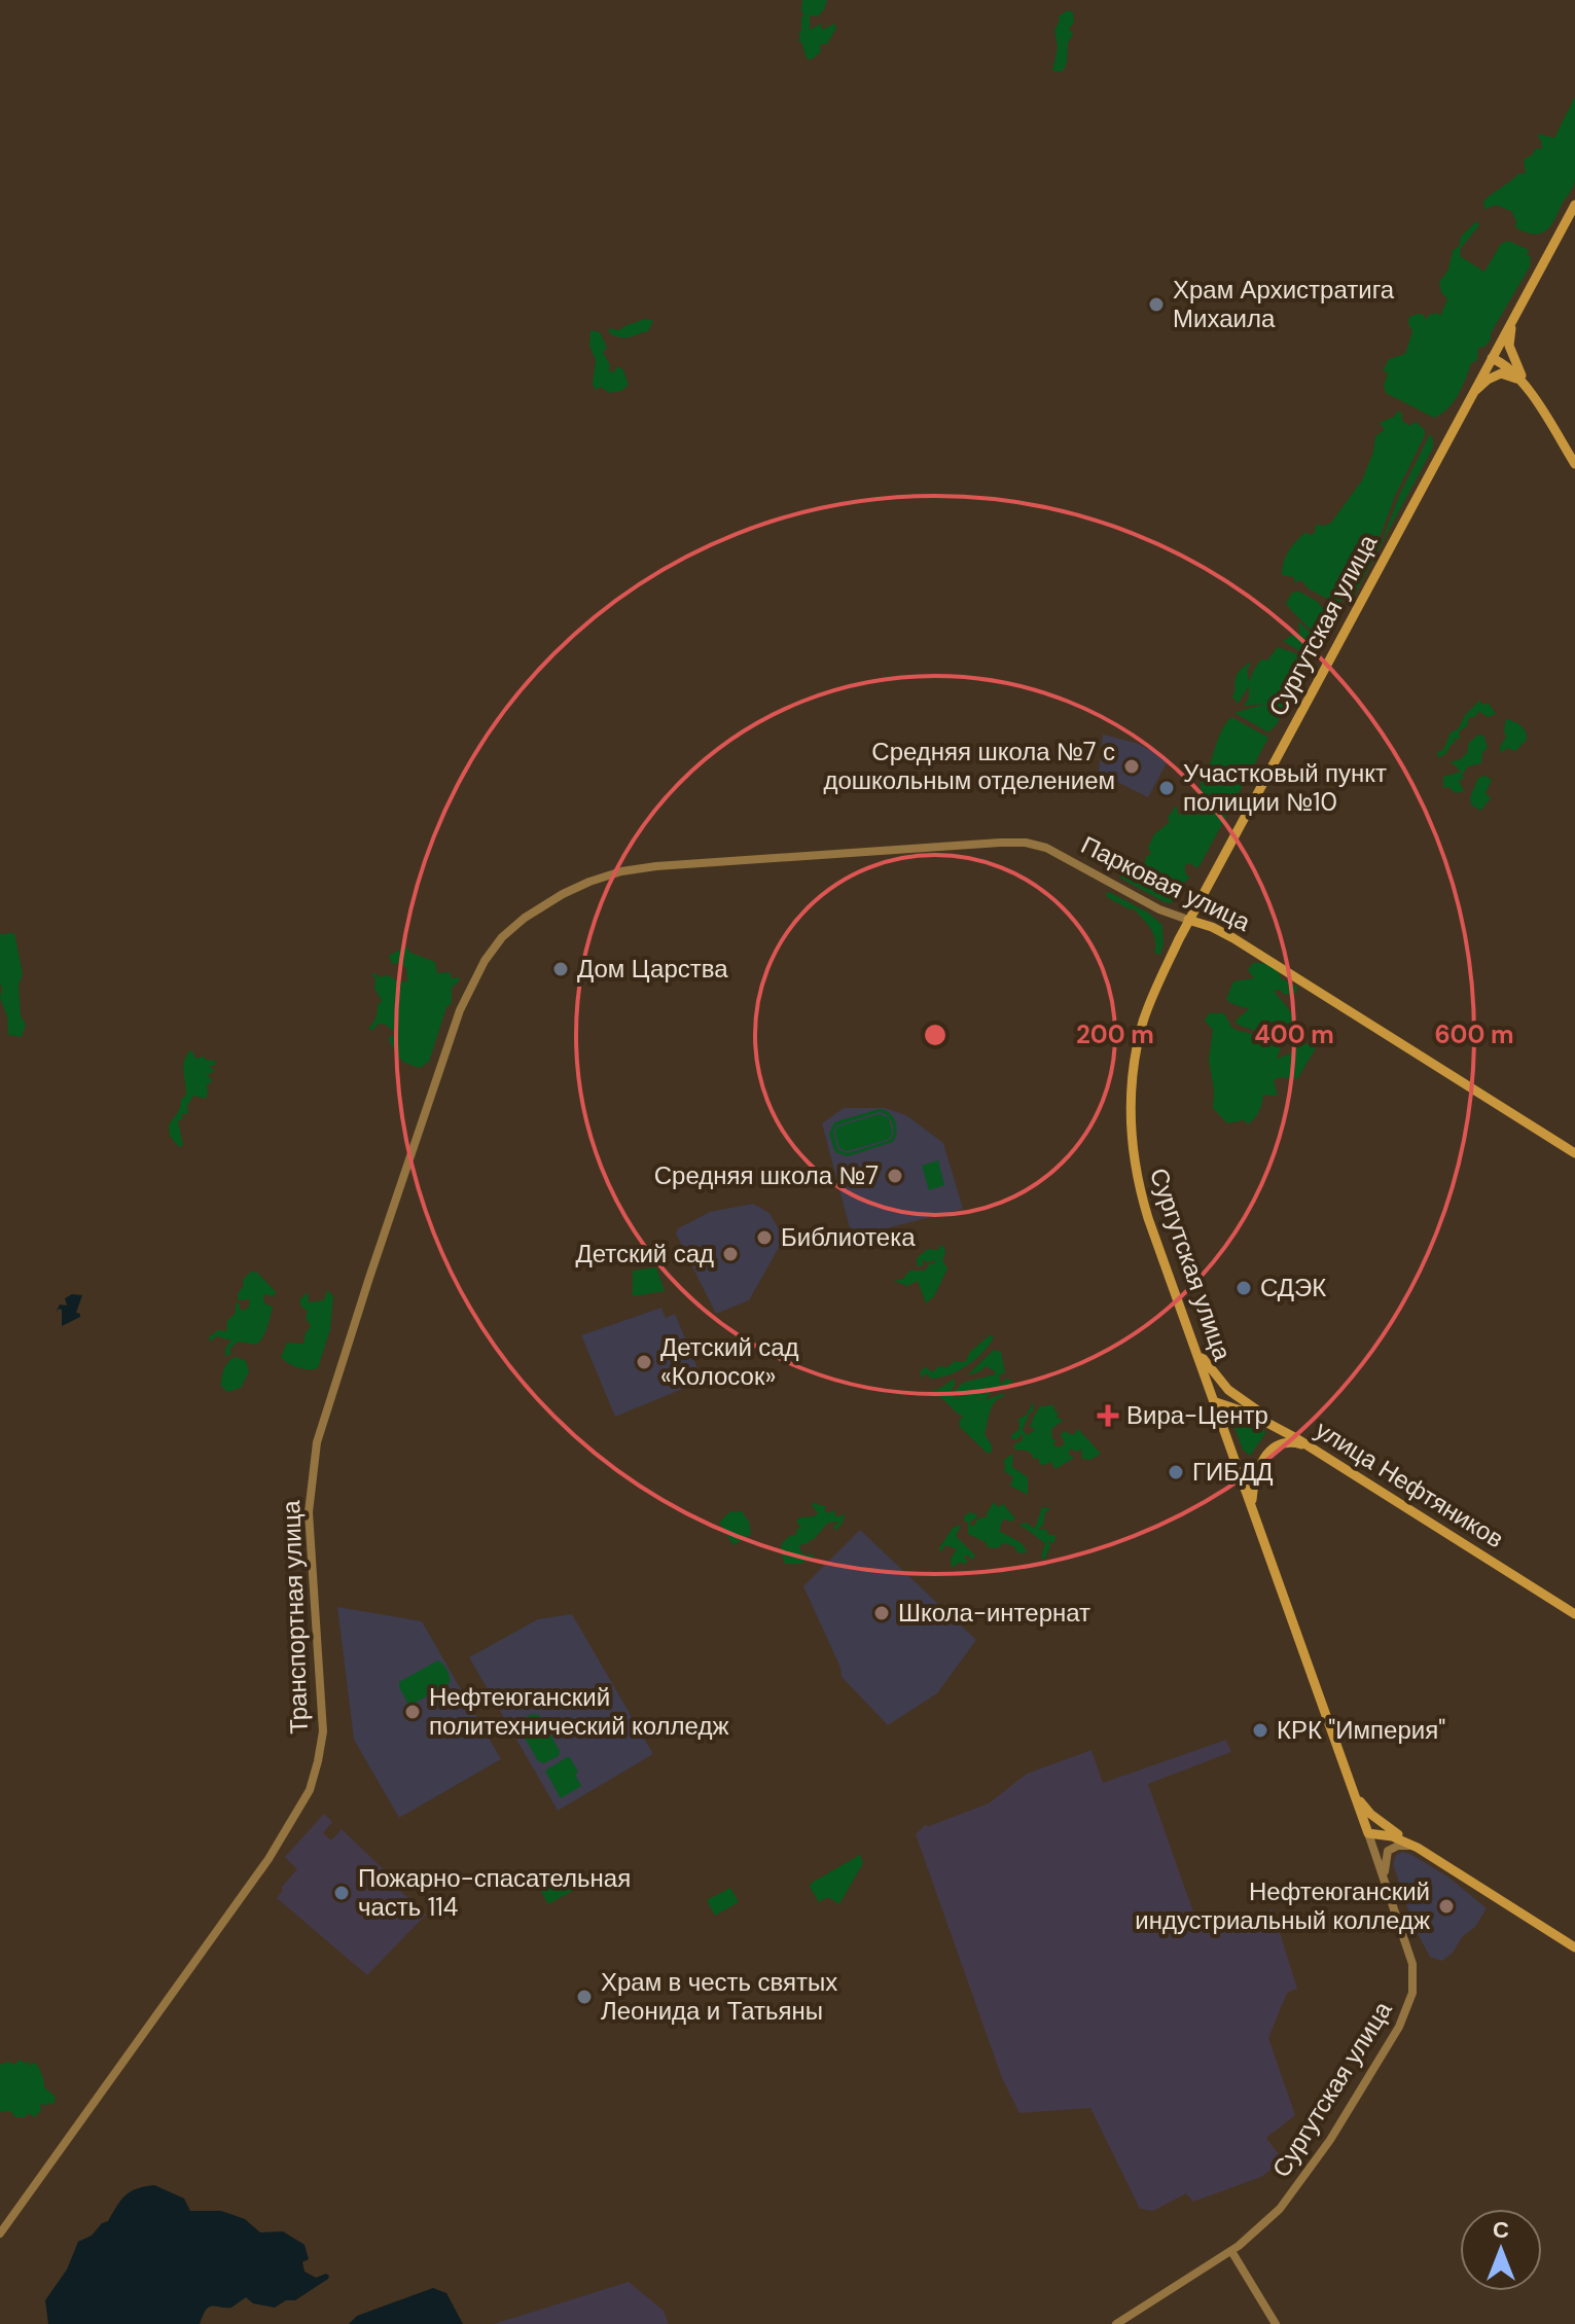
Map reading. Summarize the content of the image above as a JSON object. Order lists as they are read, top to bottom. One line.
{"streets":{"main road":["Сургутская улица","Парковая улица","улица Нефтяников"],"street":["Транспортная улица"]},"crossings":[["Сургутская улица","Парковая улица"],["Сургутская улица","улица Нефтяников"],["Парковая улица","Транспортная улица"]],"places":{"other":["Храм Архистратига Михаила","Средняя школа №7 с дошкольным отделением","Участковый пункт полиции №10","Дом Царства","Средняя школа №7","Библиотека","Детский сад","СДЭК","Детский сад «Колосок»","ГИБДД","Школа-интернат","Нефтеюганский политехнический колледж","КРК \"Империя\"","Пожарно-спасательная часть 114","Нефтеюганский индустриальный колледж","Храм в честь святых Леонида и Татьяны"],"health":["Вира-Центр"]},"north":"top","rings":["200 m","400 m","600 m"]}
